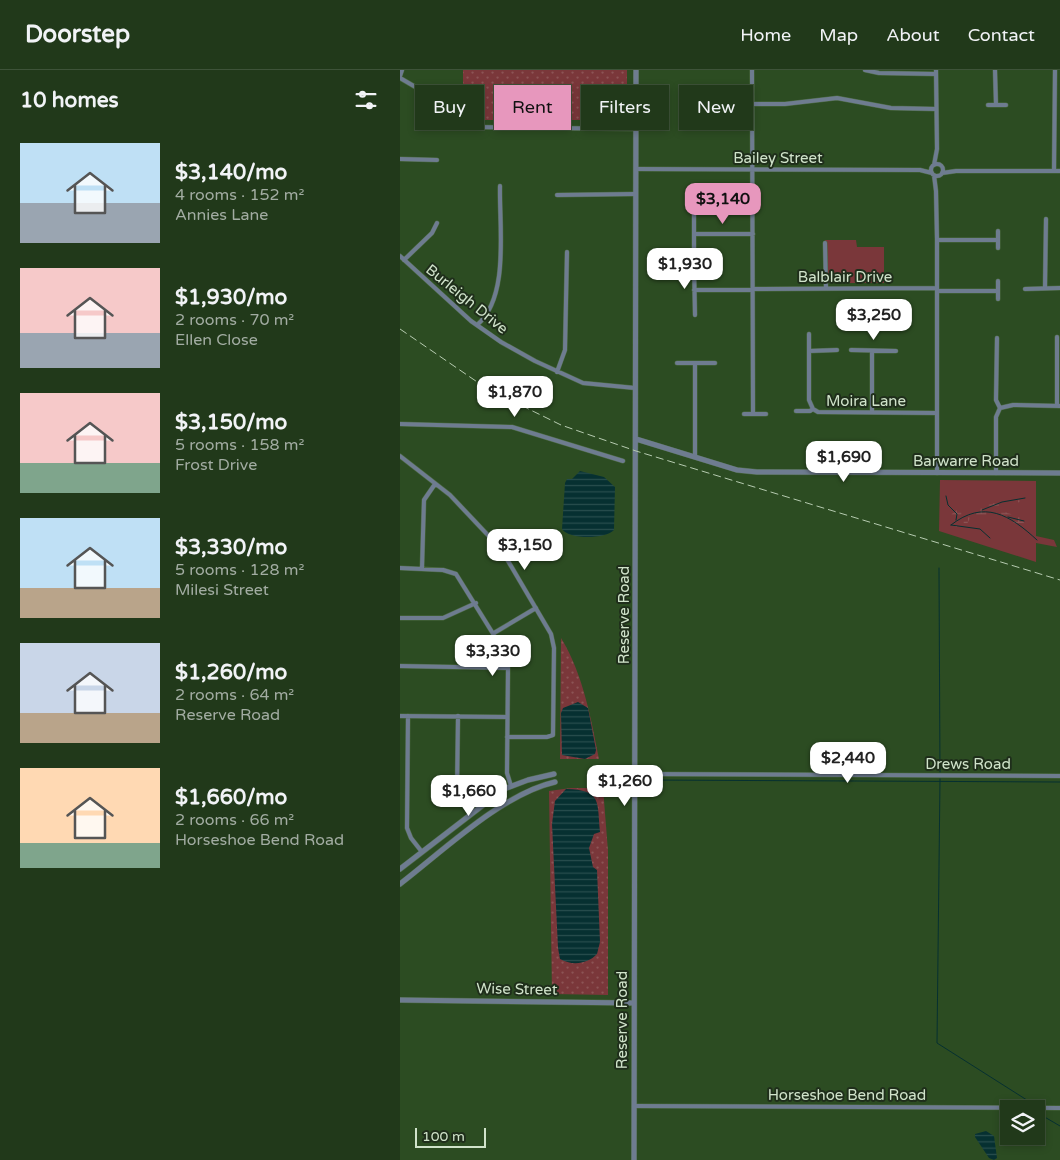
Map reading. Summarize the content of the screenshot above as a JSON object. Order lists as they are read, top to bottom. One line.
{"streets":{"street":["Bailey Street","Balblair Drive","Burleigh Drive","Moira Lane","Barwarre Road","Reserve Road","Drews Road","Wise Street","Horseshoe Bend Road"]},"crossings":[["Bailey Street","Reserve Road"],["Burleigh Drive","Reserve Road"],["Barwarre Road","Reserve Road"],["Reserve Road","Drews Road"],["Reserve Road","Wise Street"],["Reserve Road","Horseshoe Bend Road"]],"scale_bar":"100 m","page":{"header":"Doorstep","nav":["Home","Map","About","Contact"],"heading":"10 homes","chip":["Buy","Rent","Filters","New"],"list":[{"name":"$3,140/mo","note":"4 rooms · 152 m² · Annies Lane"},{"name":"$1,930/mo","note":"2 rooms · 70 m² · Ellen Close"},{"name":"$3,150/mo","note":"5 rooms · 158 m² · Frost Drive"},{"name":"$3,330/mo","note":"5 rooms · 128 m² · Milesi Street"},{"name":"$1,260/mo","note":"2 rooms · 64 m² · Reserve Road"},{"name":"$1,660/mo","note":"2 rooms · 66 m² · Horseshoe Bend Road"}],"price":["$3,140","$1,930","$3,250","$1,870","$1,690","$3,150","$3,330","$2,440","$1,260","$1,660"],"scale":"100 m"}}
